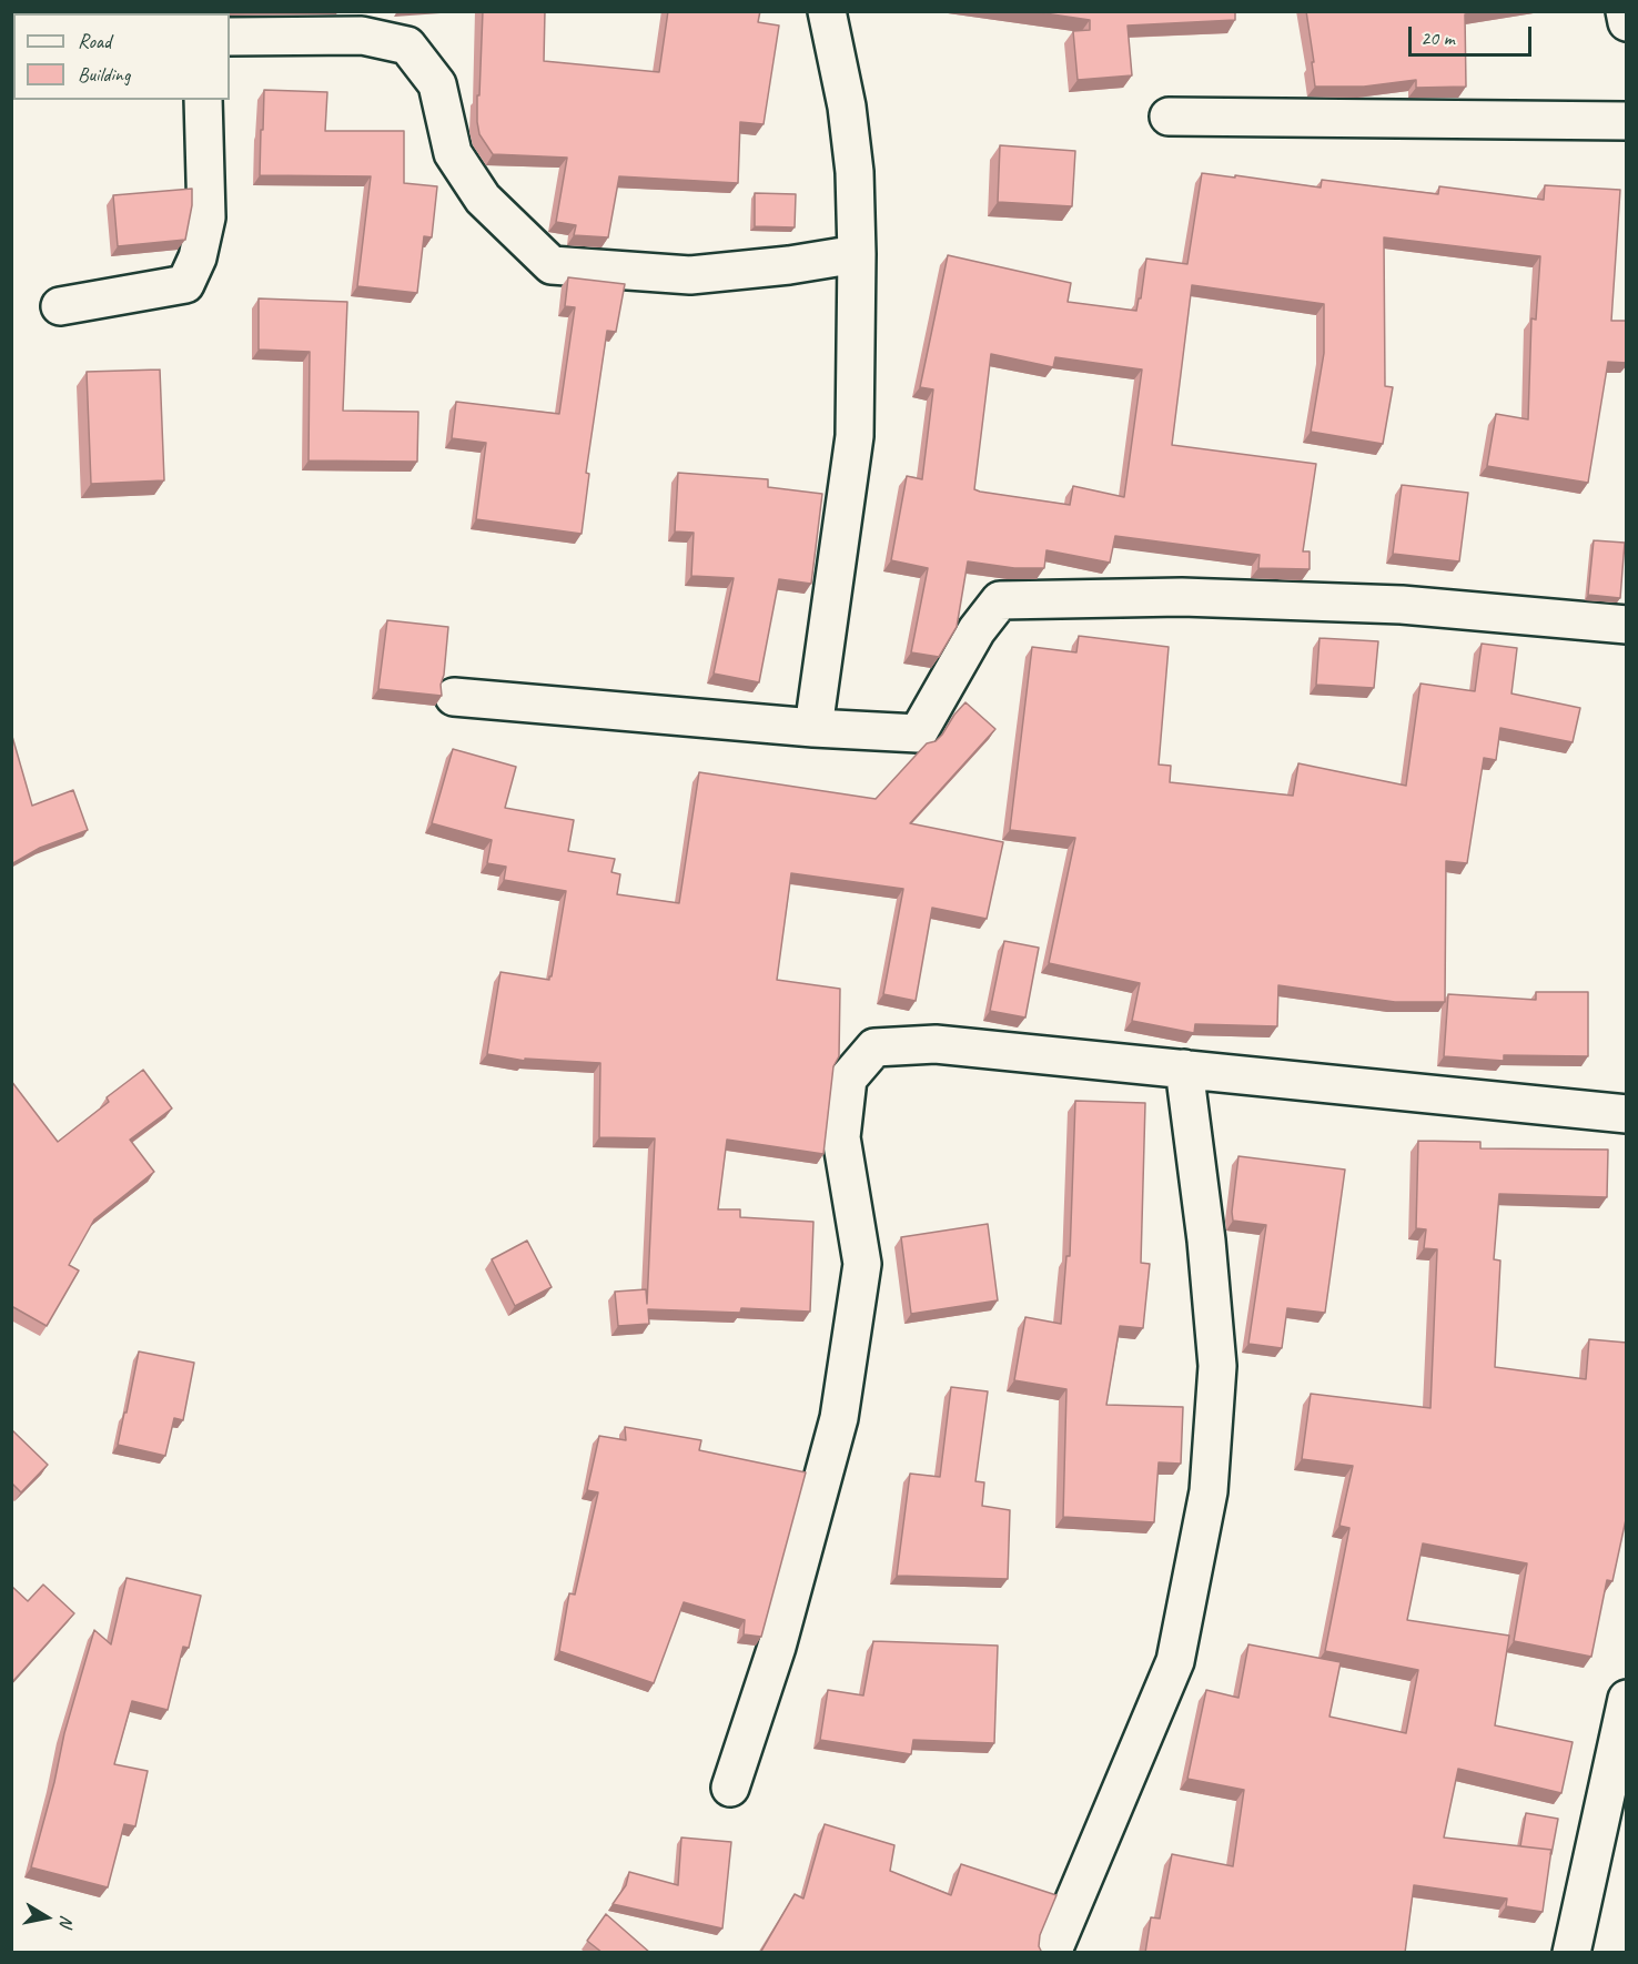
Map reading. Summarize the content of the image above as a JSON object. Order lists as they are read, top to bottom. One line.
{"legend":["Road","Building"],"scale_bar":"20 m","north":"right"}
